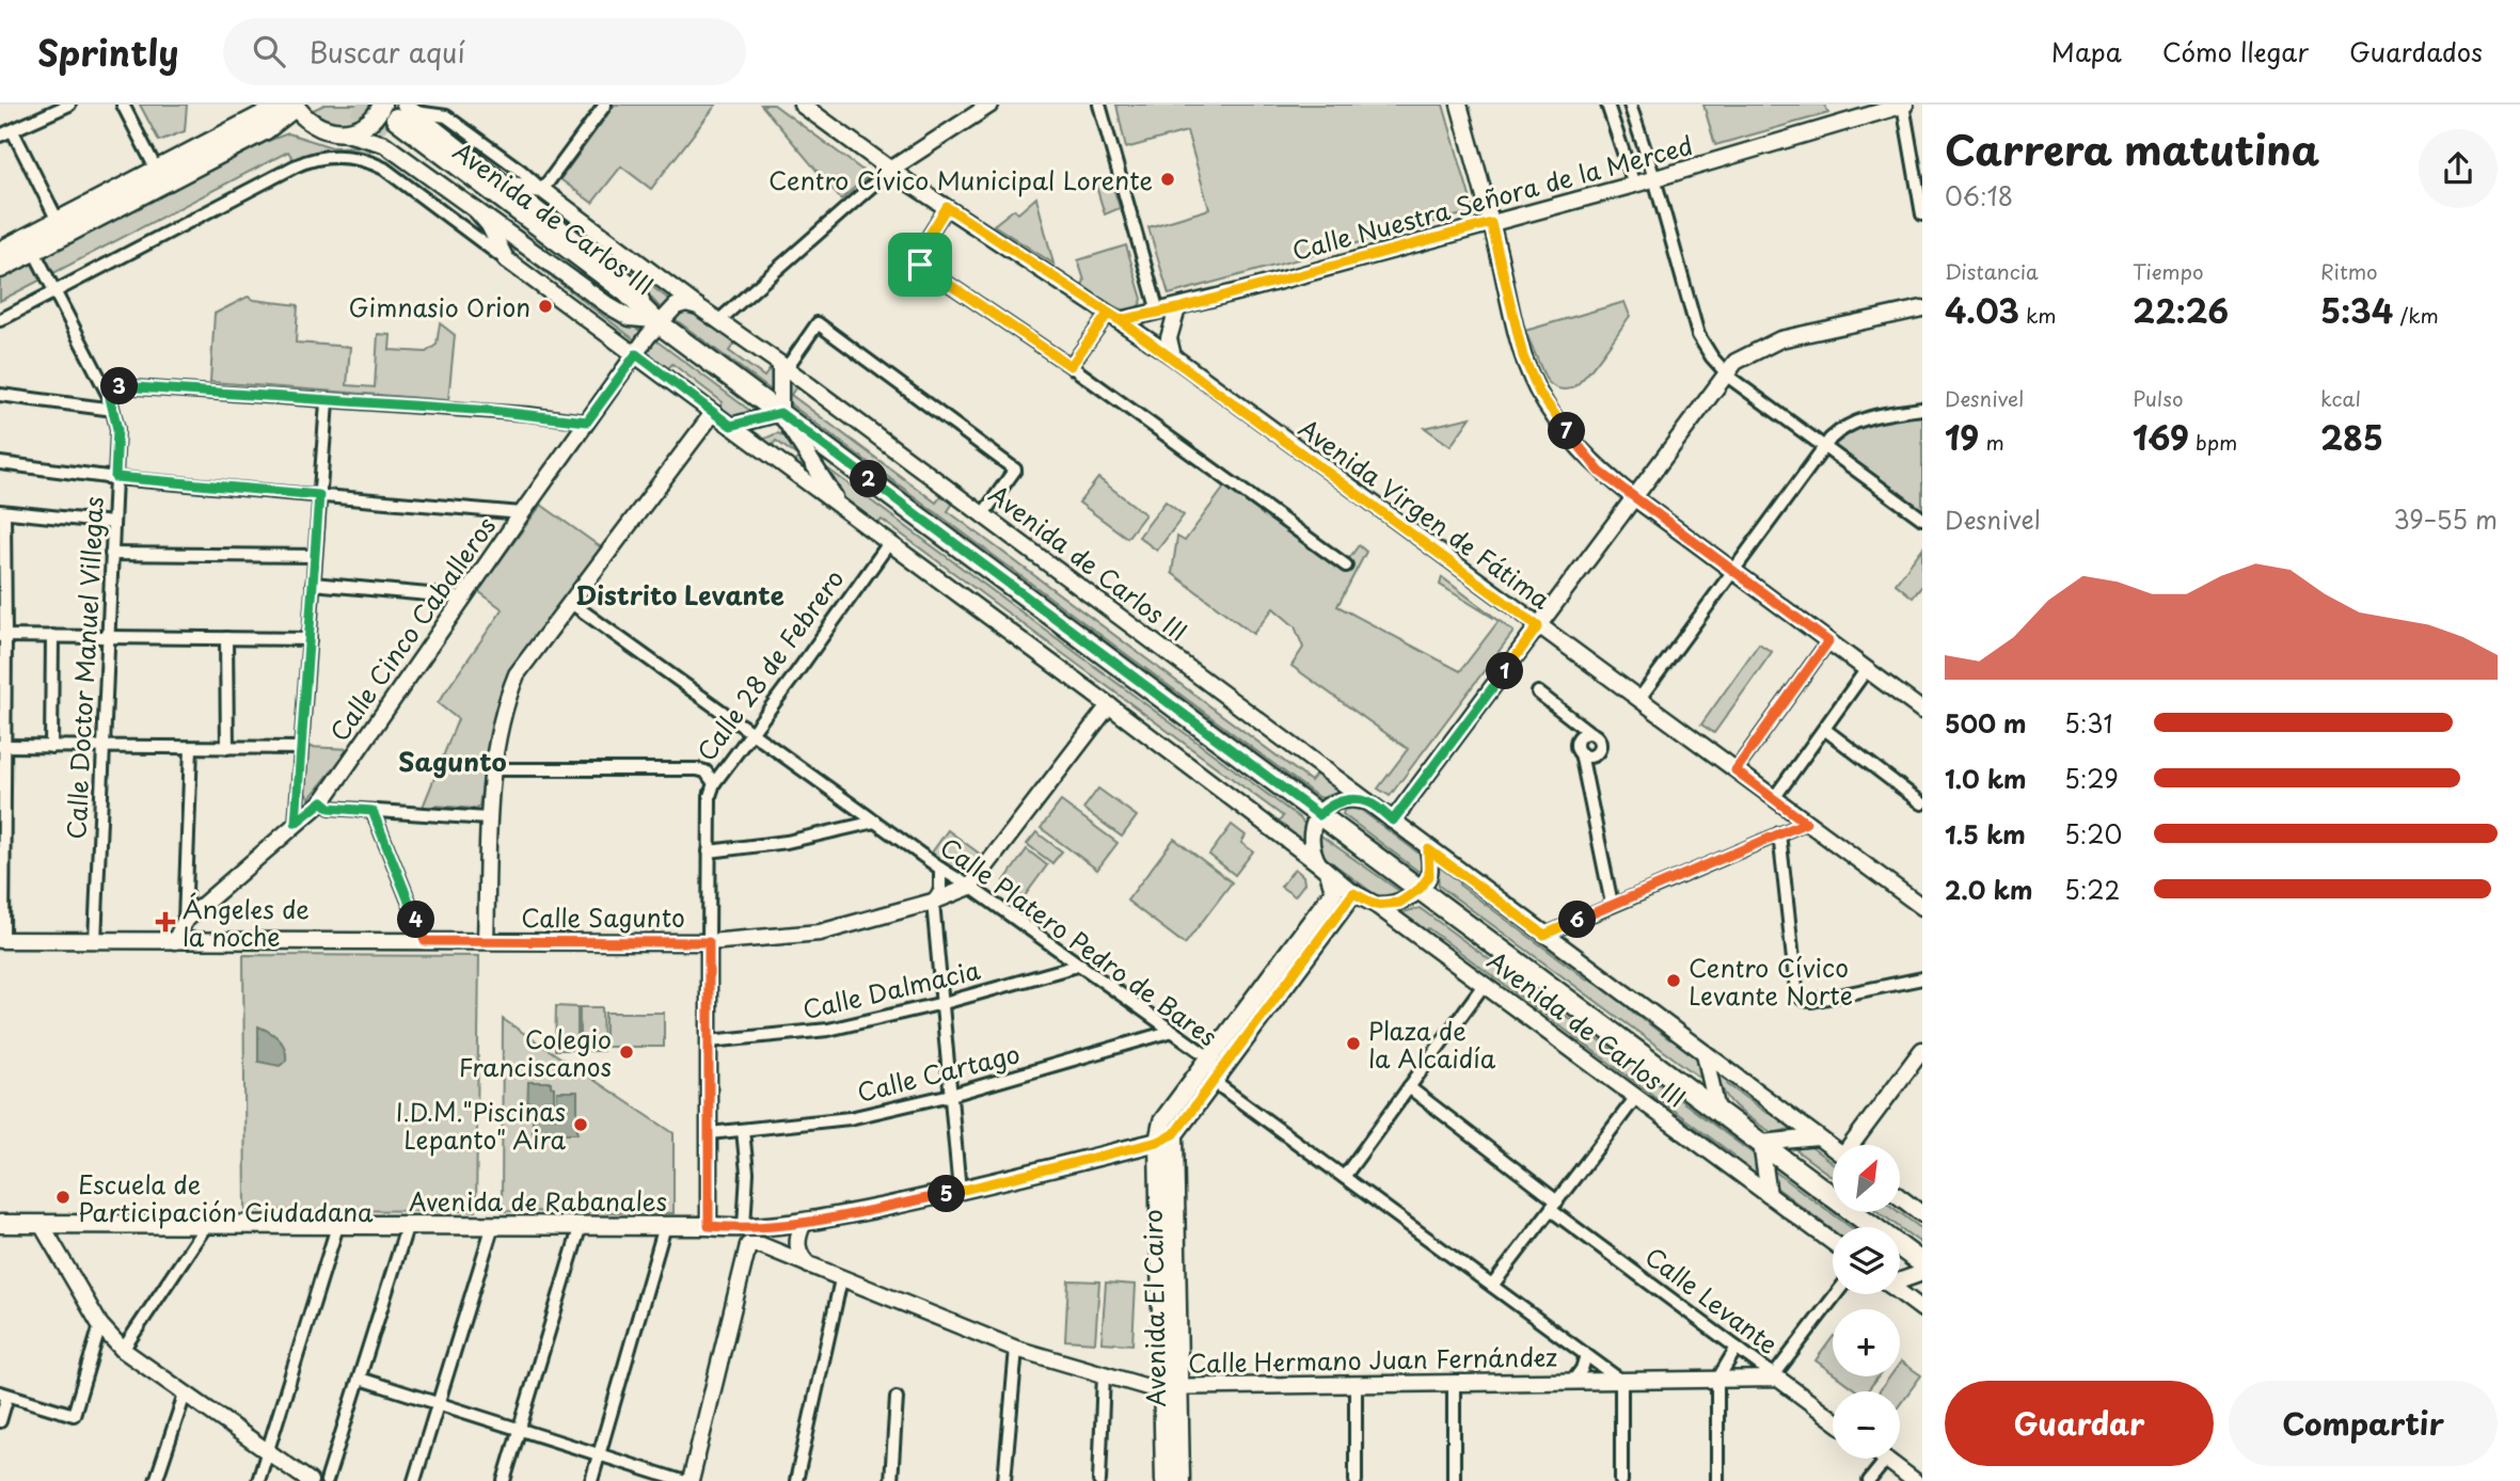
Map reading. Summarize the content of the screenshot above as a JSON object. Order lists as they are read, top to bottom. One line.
{"streets":{"main road":["Avenida de Carlos III","Avenida de Rabanales","Avenida El Cairo"],"street":["Calle Nuestra Señora de la Merced","Avenida Virgen de Fátima","Calle Cinco Caballeros","Calle 28 de Febrero","Calle Doctor Manuel Villegas","Calle Sagunto","Calle Platero Pedro de Bares","Calle Dalmacia","Calle Cartago","Calle Levante","Calle Hermano Juan Fernández"]},"crossings":[["Calle Nuestra Señora de la Merced","Avenida Virgen de Fátima"],["Avenida de Carlos III","Calle Cinco Caballeros"],["Avenida de Carlos III","Calle 28 de Febrero"],["Avenida de Carlos III","Calle Doctor Manuel Villegas"],["Avenida de Carlos III","Avenida El Cairo"],["Calle Cinco Caballeros","Calle Sagunto"],["Calle 28 de Febrero","Calle Sagunto"],["Calle 28 de Febrero","Calle Platero Pedro de Bares"],["Calle 28 de Febrero","Calle Dalmacia"],["Calle 28 de Febrero","Calle Cartago"],["Calle 28 de Febrero","Avenida de Rabanales"],["Calle Doctor Manuel Villegas","Calle Sagunto"],["Calle Sagunto","Calle Platero Pedro de Bares"],["Calle Platero Pedro de Bares","Calle Dalmacia"],["Calle Platero Pedro de Bares","Calle Cartago"],["Calle Platero Pedro de Bares","Avenida El Cairo"],["Calle Platero Pedro de Bares","Calle Hermano Juan Fernández"],["Avenida de Rabanales","Avenida El Cairo"],["Avenida de Rabanales","Calle Hermano Juan Fernández"],["Calle Levante","Calle Hermano Juan Fernández"],["Avenida El Cairo","Calle Hermano Juan Fernández"]],"districts":["Distrito Levante","Sagunto"],"places":{"other":["Centro Cívico Municipal Lorente","Gimnasio Orion","Centro Cívico Levante Norte","Plaza de la Alcaidía","Colegio Franciscanos","I.D.M.\"Piscinas Lepanto\" Aira","Escuela de Participación Ciudadana"],"health":["Ángeles de la noche"]},"north":"top right","page":{"header":"Sprintly","search":"Buscar aquí","nav":["Mapa","Cómo llegar","Guardados"],"heading":["Carrera matutina","06:18"],"stats":[["Distancia","4.03 km"],["Tiempo","22:26"],["Ritmo","5:34 /km"],["Desnivel","19 m"],["Pulso","169 bpm"],["kcal","285"]],"pins":["3","7","2","1","4","6","5"],"chart":["Desnivel","39–55 m"],"list":[{"name":"500 m","note":"5:31"},{"name":"1.0 km","note":"5:29"},{"name":"1.5 km","note":"5:20"},{"name":"2.0 km","note":"5:22"}],"map_buttons":["+","−"],"buttons":["Guardar","Compartir"]}}
